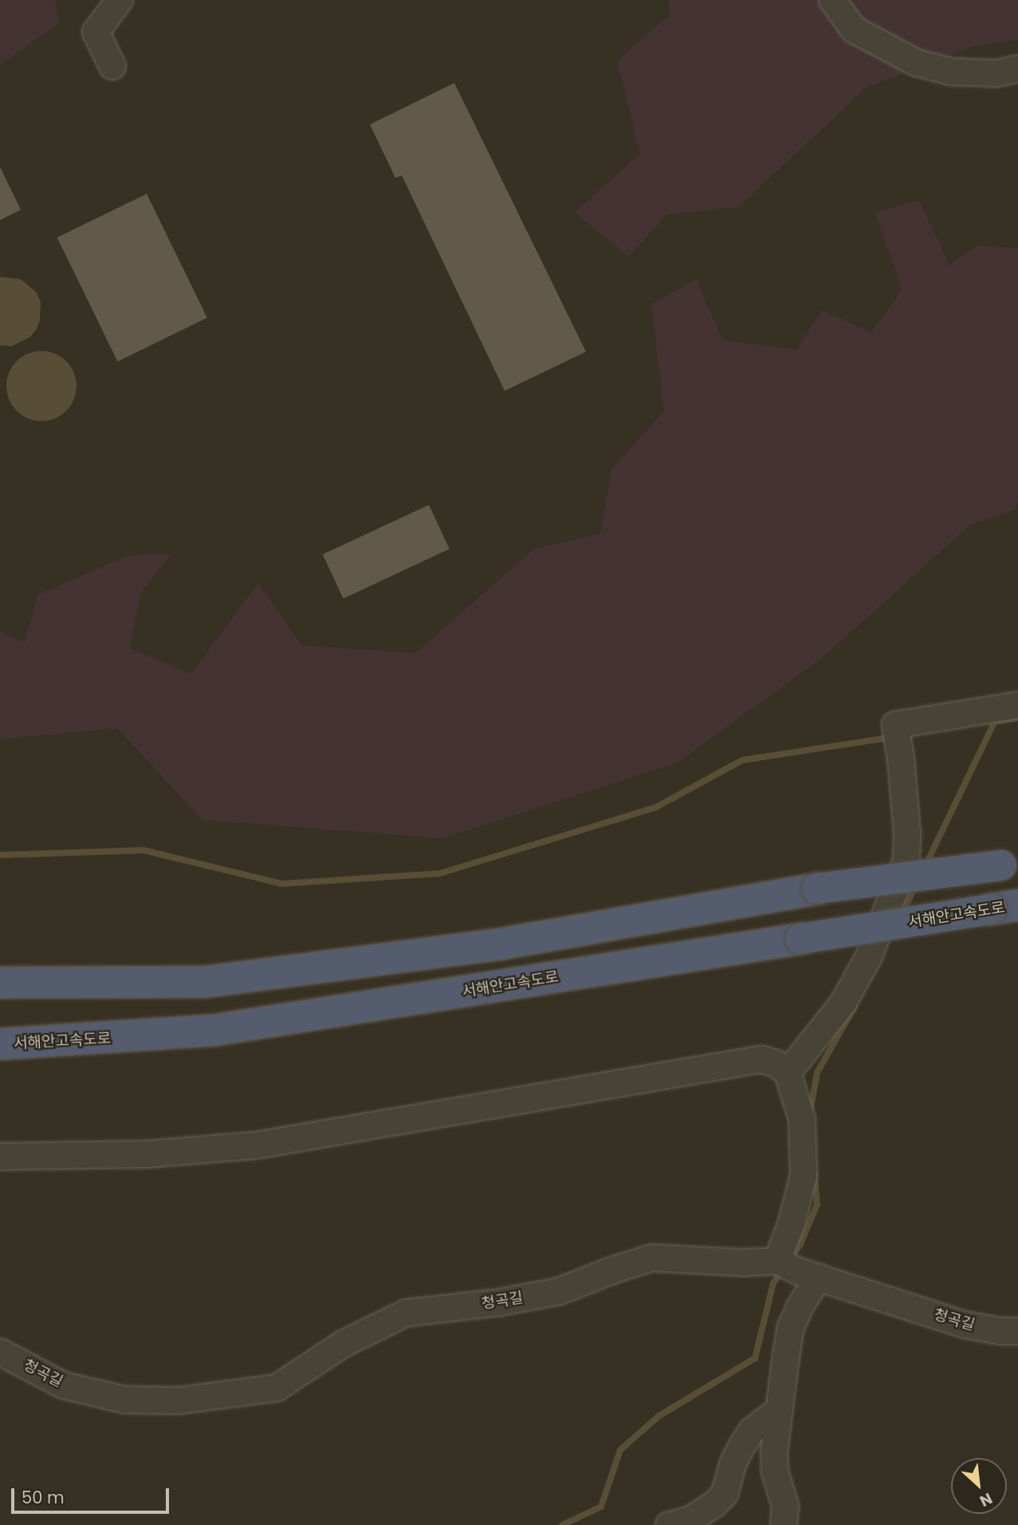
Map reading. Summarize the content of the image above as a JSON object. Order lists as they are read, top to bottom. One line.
{"streets":{"highway":["서해안고속도로"],"street":["청곡길"]},"scale_bar":"50 m","north":"bottom right"}
